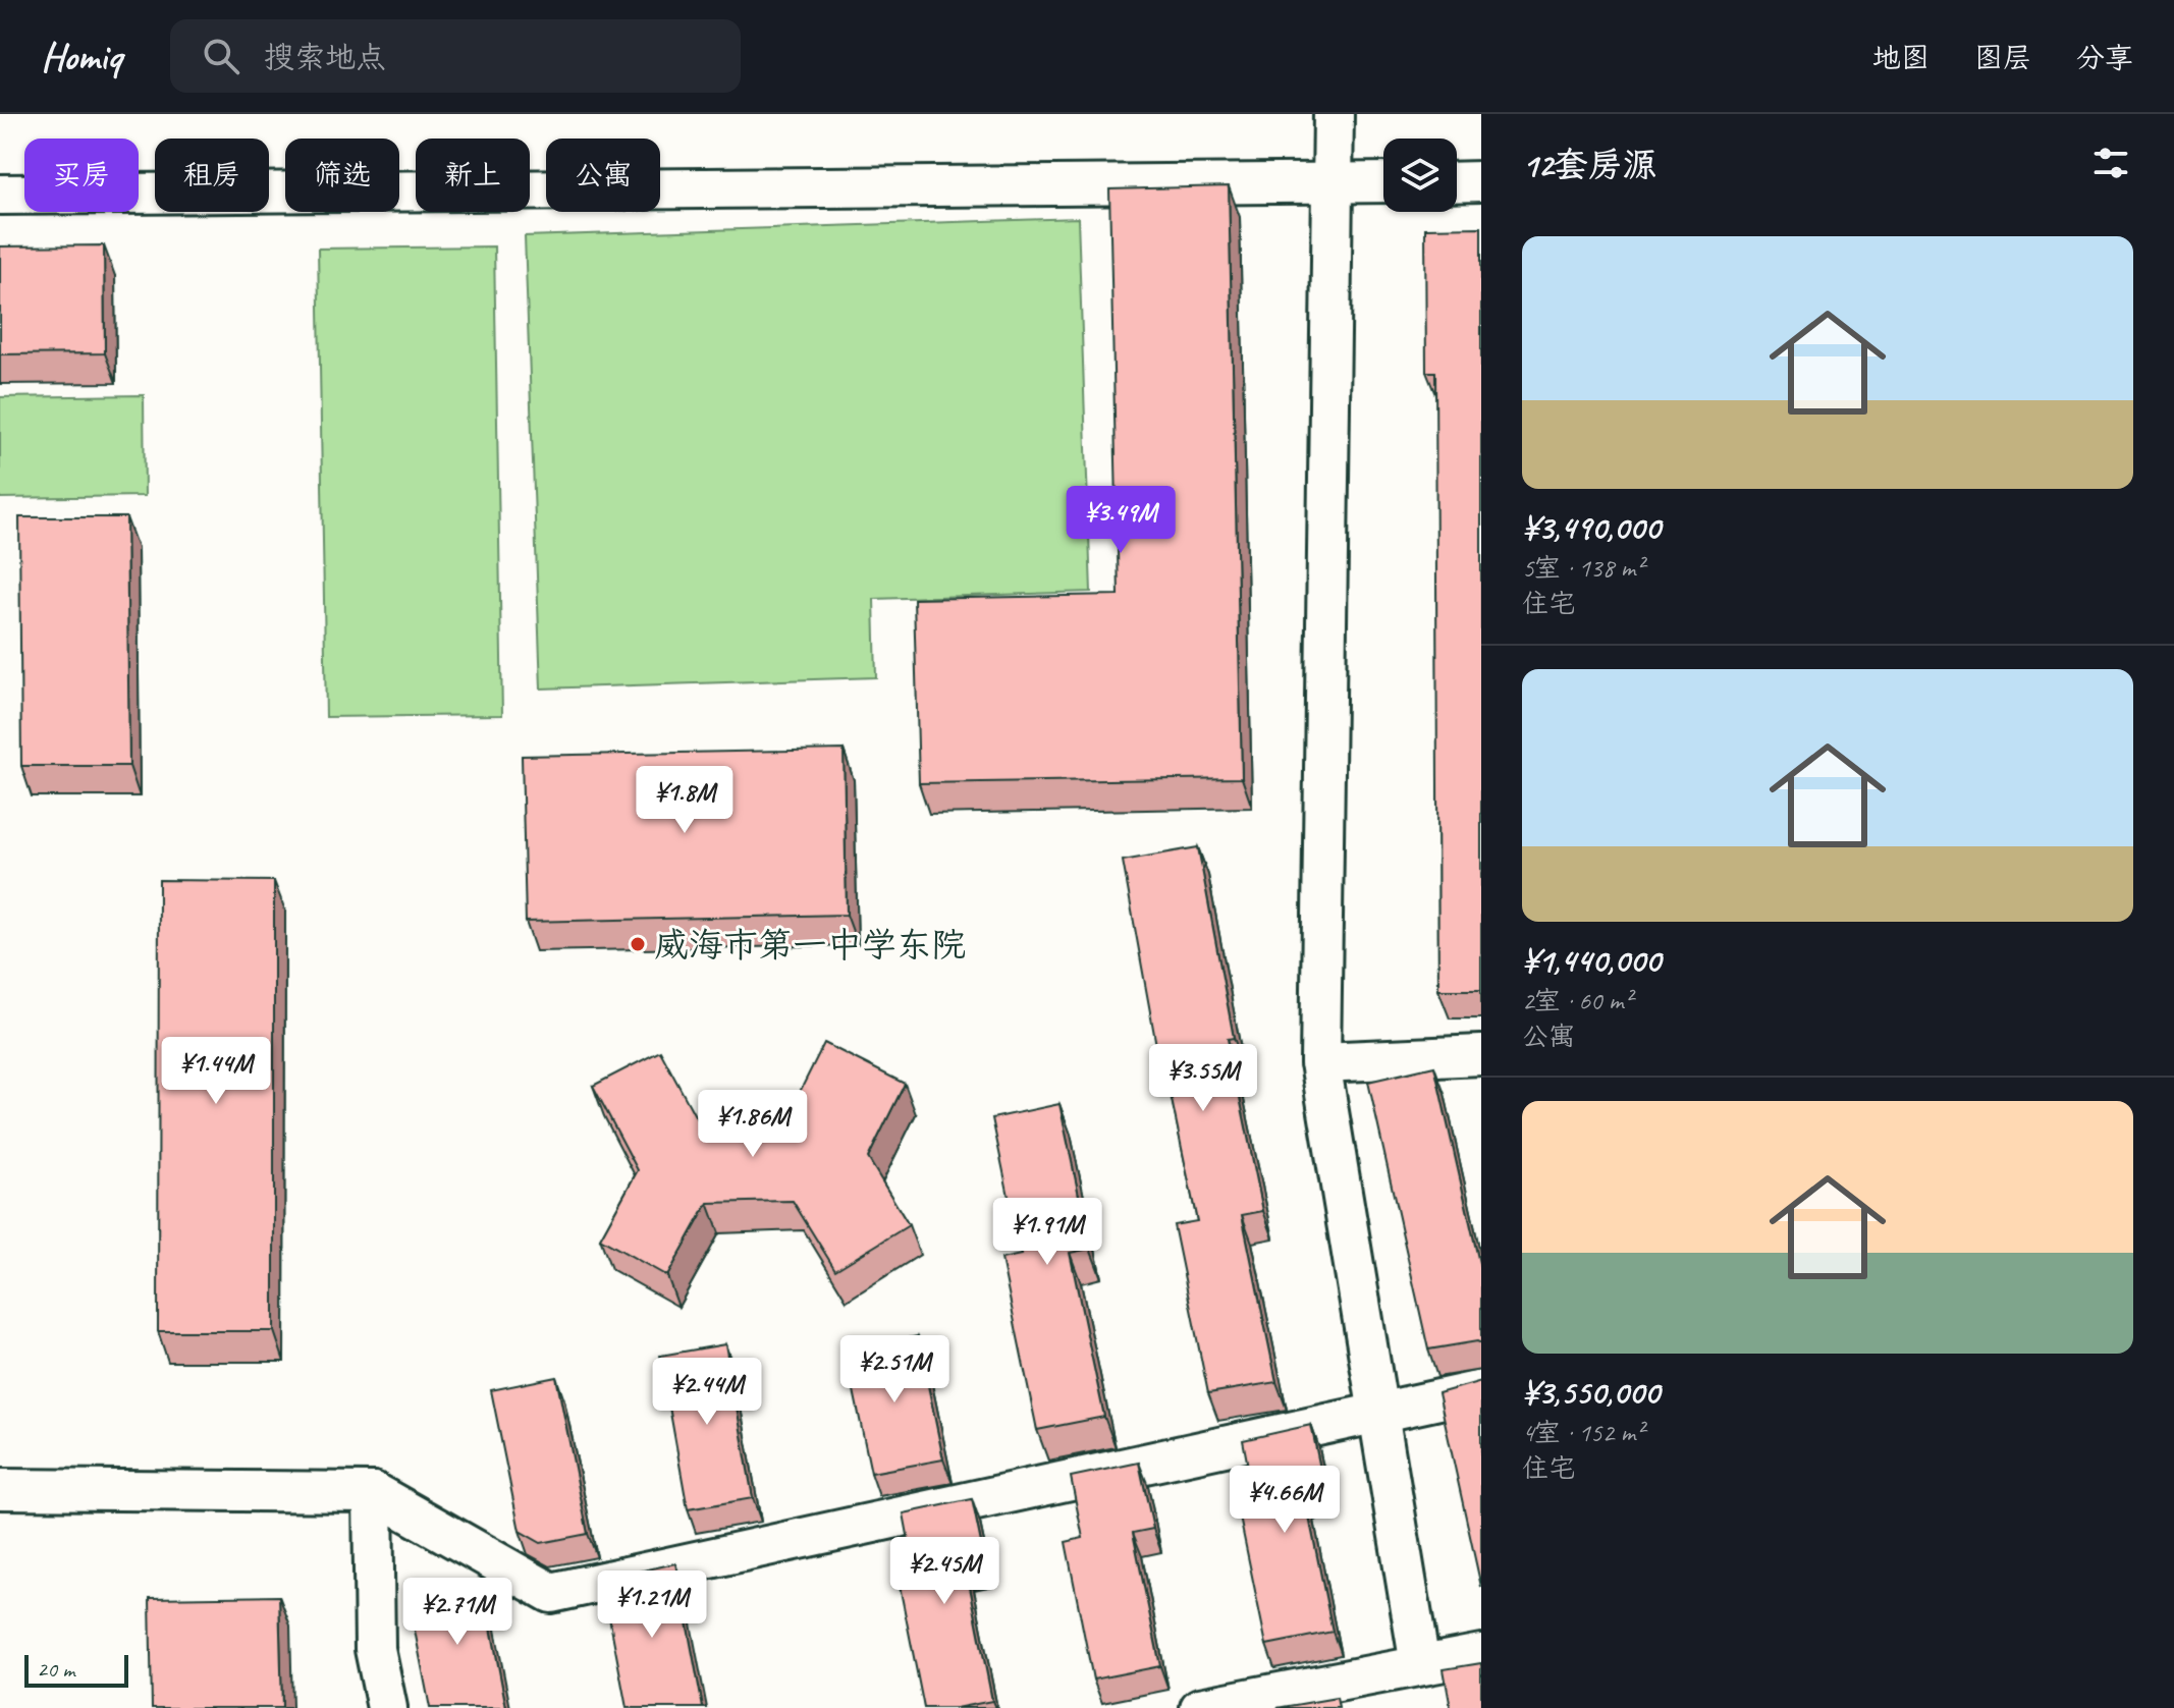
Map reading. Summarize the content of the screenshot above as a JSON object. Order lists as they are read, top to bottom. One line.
{"places":["威海市第一中学东院"],"scale_bar":"20 m","page":{"header":"Homiq","search":"搜索地点","nav":["地图","图层","分享"],"heading":"12套房源","chip":["买房","租房","筛选","新上","公寓"],"list":[{"name":"¥3,490,000","note":"5室 · 138 m² · 住宅"},{"name":"¥1,440,000","note":"2室 · 60 m² · 公寓"},{"name":"¥3,550,000","note":"4室 · 152 m² · 住宅"}],"price":["¥3.49M","¥1.8M","¥1.44M","¥3.55M","¥1.86M","¥1.91M","¥2.51M","¥2.44M","¥4.66M","¥2.45M","¥1.21M","¥2.71M"],"scale":"20 m"}}
